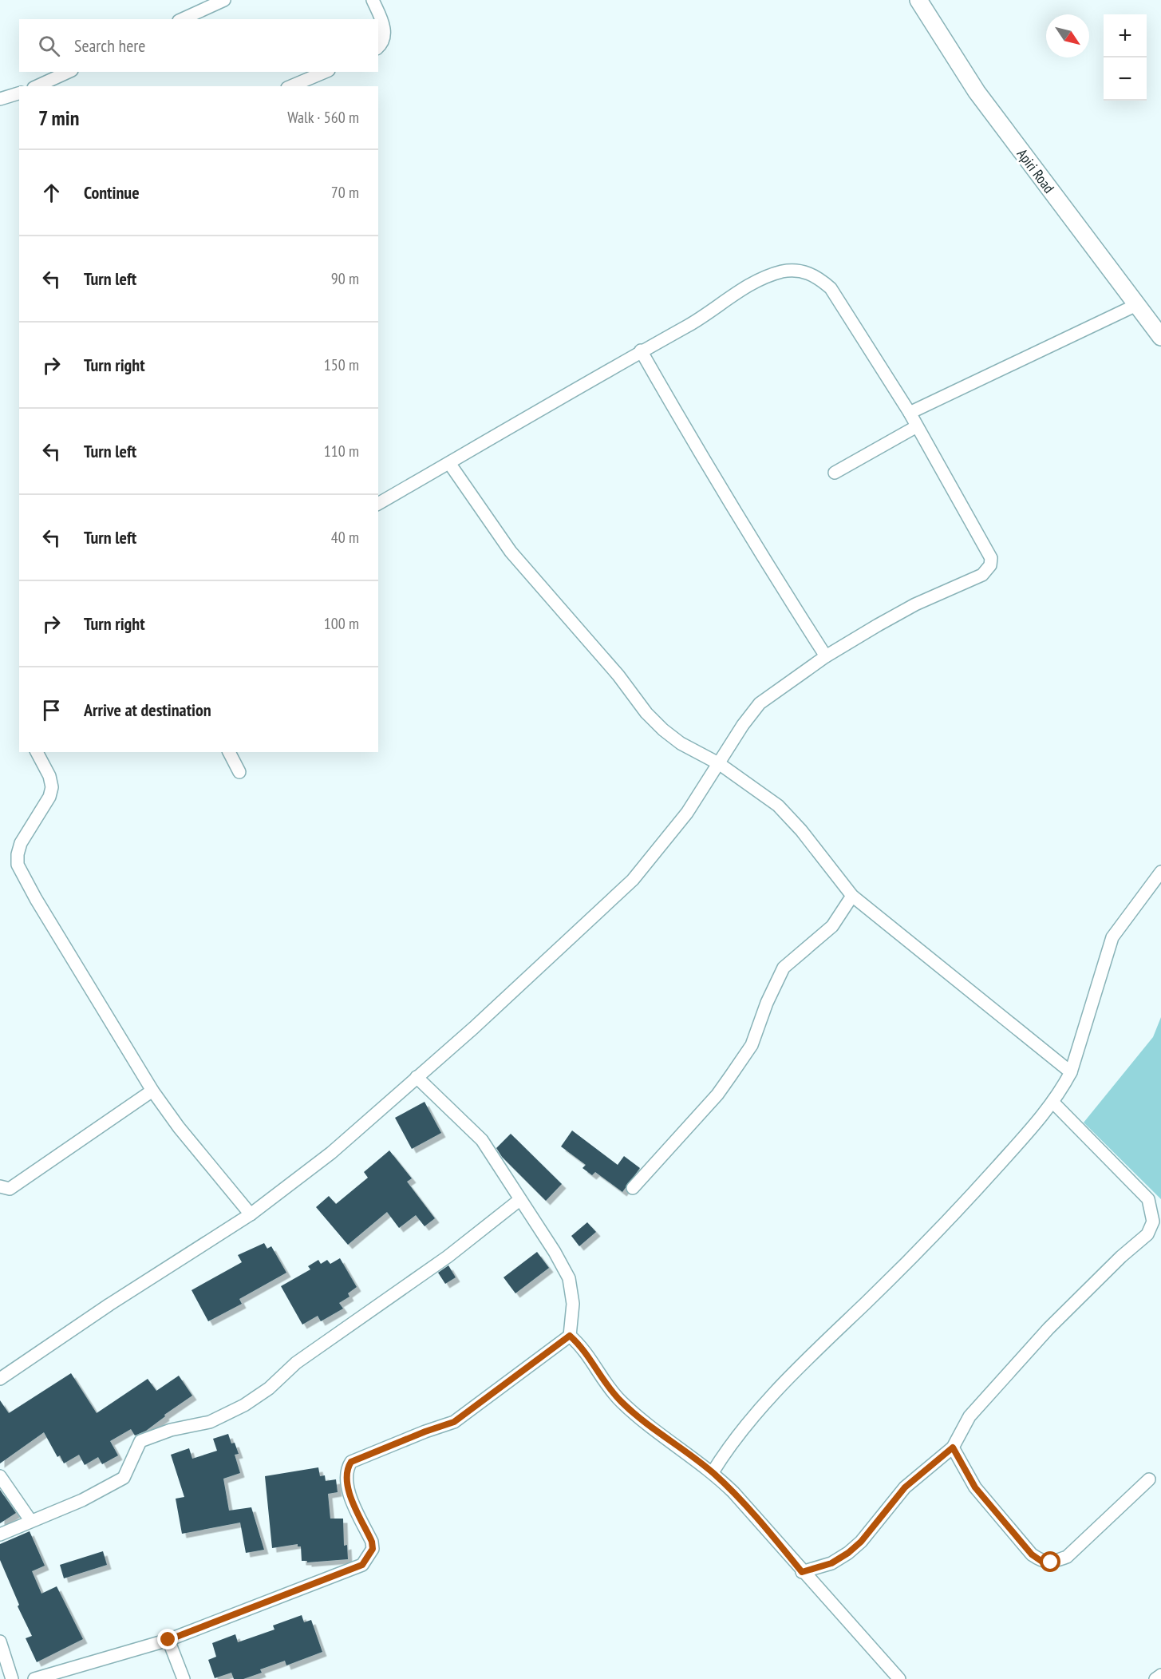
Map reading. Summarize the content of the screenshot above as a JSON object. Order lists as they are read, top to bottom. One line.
{"streets":{"street":["Apiri Road"]},"north":"bottom right","page":{"map_buttons":["+","−"],"search":"Search here","heading":["7 min","Walk · 560 m"],"list":[["Continue","70 m"],["Turn left","90 m"],["Turn right","150 m"],["Turn left","110 m"],["Turn left","40 m"],["Turn right","100 m"],"Arrive at destination"]}}
